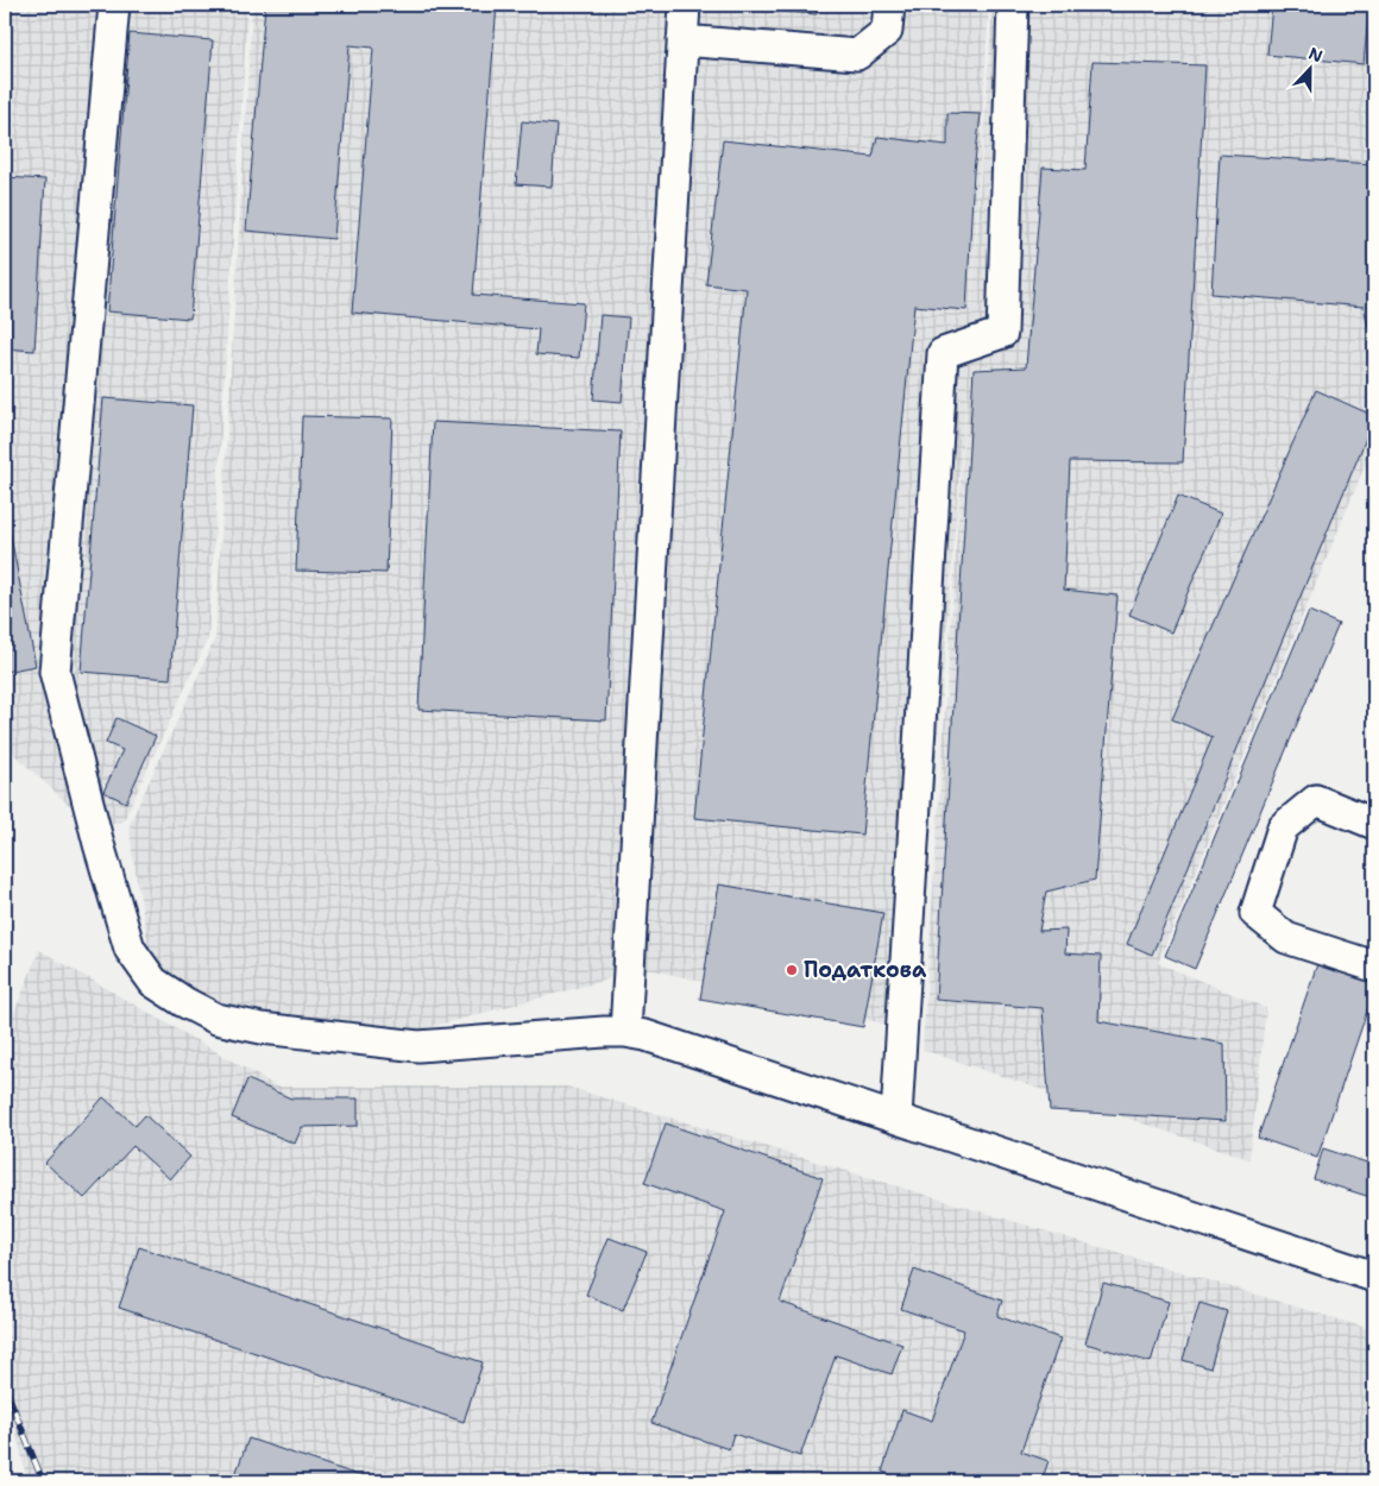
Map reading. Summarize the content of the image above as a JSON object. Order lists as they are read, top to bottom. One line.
{"places":["Податкова"],"north":"top"}
